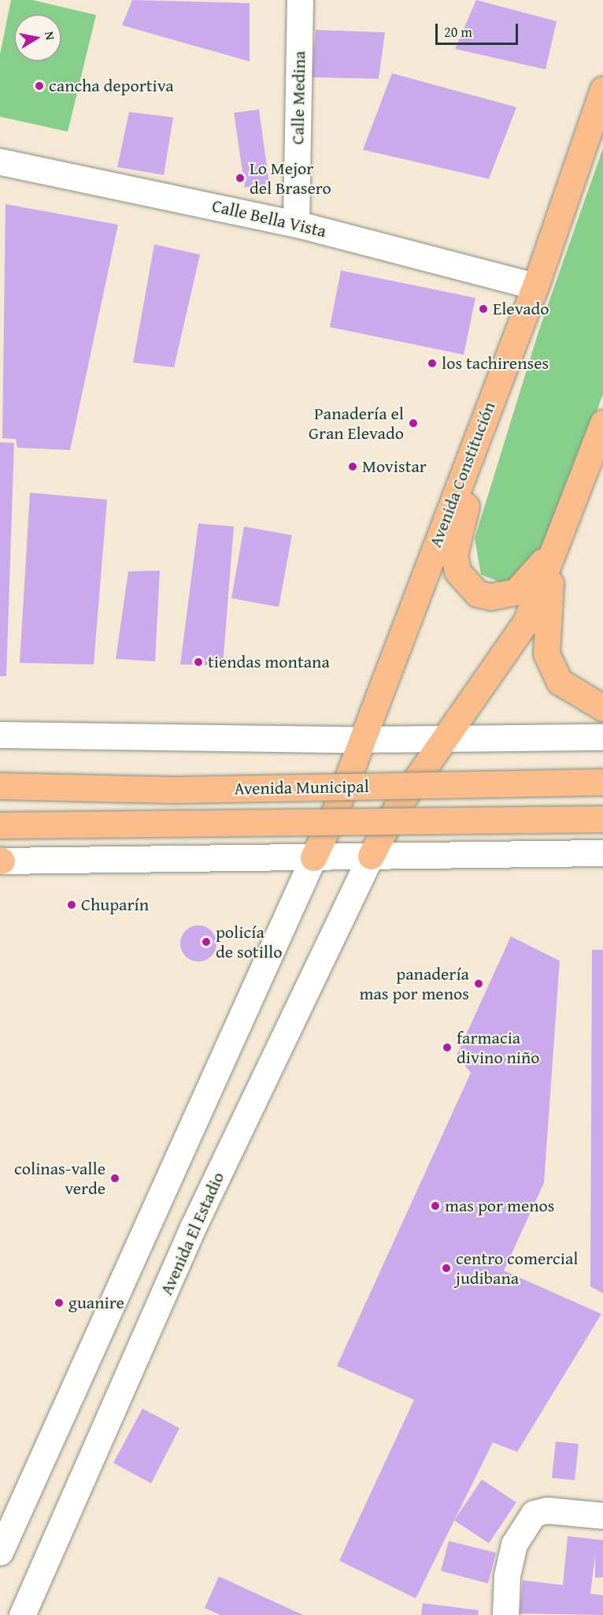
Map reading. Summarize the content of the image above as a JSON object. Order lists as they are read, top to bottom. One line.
{"streets":{"main road":["Avenida Constitución","Avenida Municipal"],"street":["Calle Medina","Calle Bella Vista","Avenida El Estadio"]},"crossings":[["Calle Medina","Calle Bella Vista"],["Calle Bella Vista","Avenida Constitución"]],"places":["cancha deportiva","Lo Mejor del Brasero","Elevado","los tachirenses","Panadería el Gran Elevado","Movistar","tiendas montana","Chuparín","policía de sotillo","panadería mas por menos","farmacia divino niño","colinas-valle verde","mas por menos","centro comercial judibana","guanire"],"scale_bar":"20 m","north":"right"}
